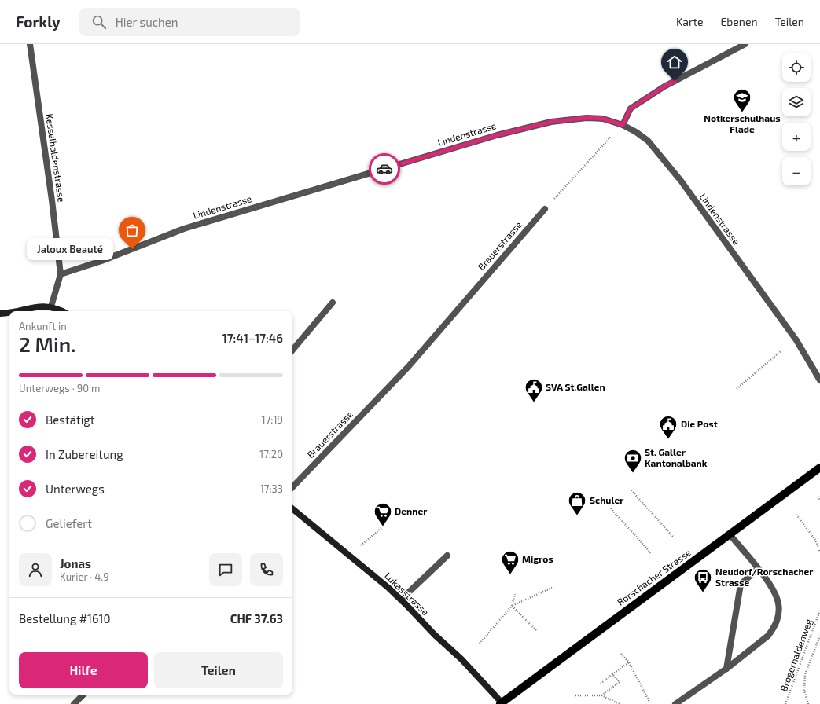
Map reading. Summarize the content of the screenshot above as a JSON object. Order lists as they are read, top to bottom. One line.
{"streets":{"main road":["Rorschacher Strasse","Lukasstrasse"],"street":["Lindenstrasse","Kesselhaldenstrasse","Brauerstrasse"],"path":["Brogerhaldenweg"]},"crossings":[["Lindenstrasse","Kesselhaldenstrasse"],["Rorschacher Strasse","Lukasstrasse"]],"places":{"school or university":["Notkerschulhaus Flade"],"other":["Jaloux Beauté"],"public building":["SVA St.Gallen","Die Post"],"bank":["St. Galler Kantonalbank"],"shop":["Schuler"],"supermarket":["Denner","Migros"],"bus stop":["Neudorf/Rorschacher Strasse"]},"page":{"header":"Forkly","search":"Hier suchen","nav":["Karte","Ebenen","Teilen"],"map_buttons":["+","−"],"bubble":"Jaloux Beauté","heading":["2 Min.","Ankunft in","17:41–17:46"],"panel":["Jonas","Kurier · 4.9","Bestellung #1610","CHF 37.63"],"bar":"Unterwegs · 90 m","list":[["Bestätigt","17:19"],["In Zubereitung","17:20"],["Unterwegs","17:33"],"Geliefert"],"buttons":["Hilfe","Teilen"]}}
